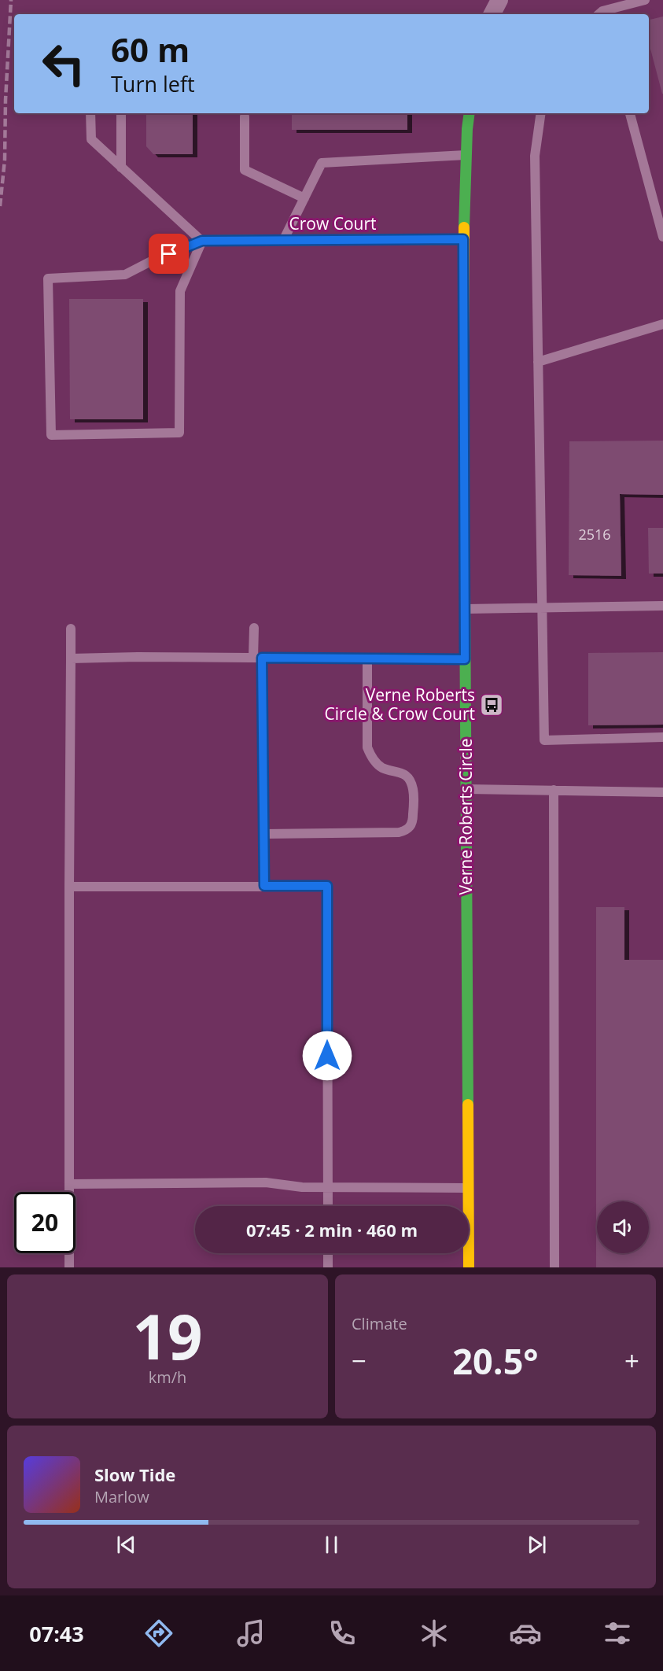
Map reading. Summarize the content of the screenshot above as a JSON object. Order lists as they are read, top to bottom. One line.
{"streets":{"street":["Crow Court","Verne Roberts Circle"]},"crossings":[["Crow Court","Verne Roberts Circle"]],"places":{"bus stop":["Verne Roberts Circle & Crow Court"]},"house_numbers":["2516"],"page":{"turn":["60 m","Turn left"],"limit":"20","trip":"07:45 · 2 min · 460 m","tile":[["19","km/h"],"Climate"],"heat":["−","20.5°","+"],"song":["Slow Tide","Marlow"],"tabs":"07:43"}}
